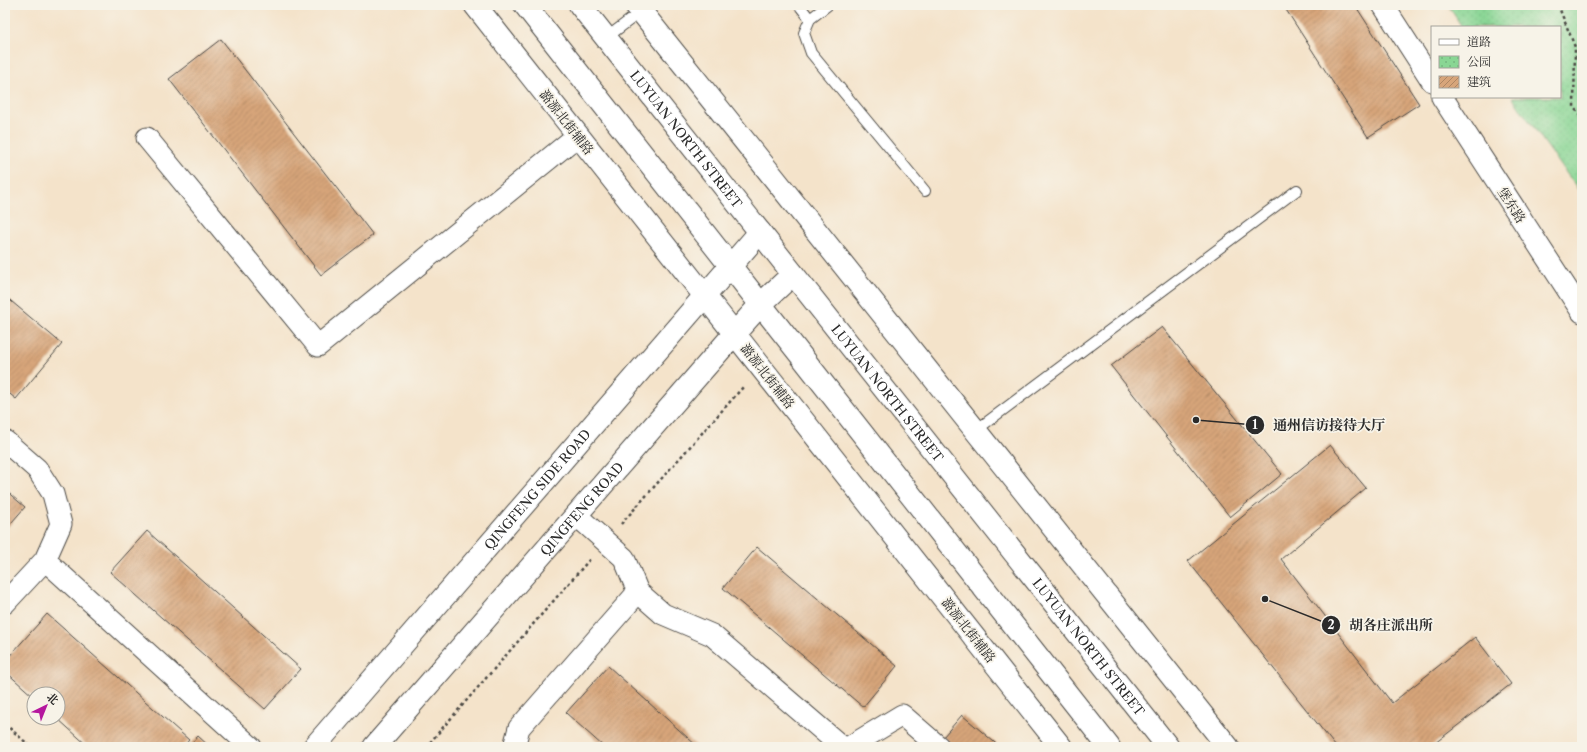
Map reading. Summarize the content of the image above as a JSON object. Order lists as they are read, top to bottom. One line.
{"streets":{"street":["潞源北街辅路","LUYUAN NORTH STREET","堡东路","QINGFENG SIDE ROAD","QINGFENG ROAD"]},"crossings":[["潞源北街辅路","QINGFENG SIDE ROAD"],["潞源北街辅路","QINGFENG ROAD"],["LUYUAN NORTH STREET","QINGFENG SIDE ROAD"],["LUYUAN NORTH STREET","QINGFENG ROAD"]],"places":["通州信访接待大厅","胡各庄派出所"],"legend":["道路","公园","建筑"],"north":"top right"}
